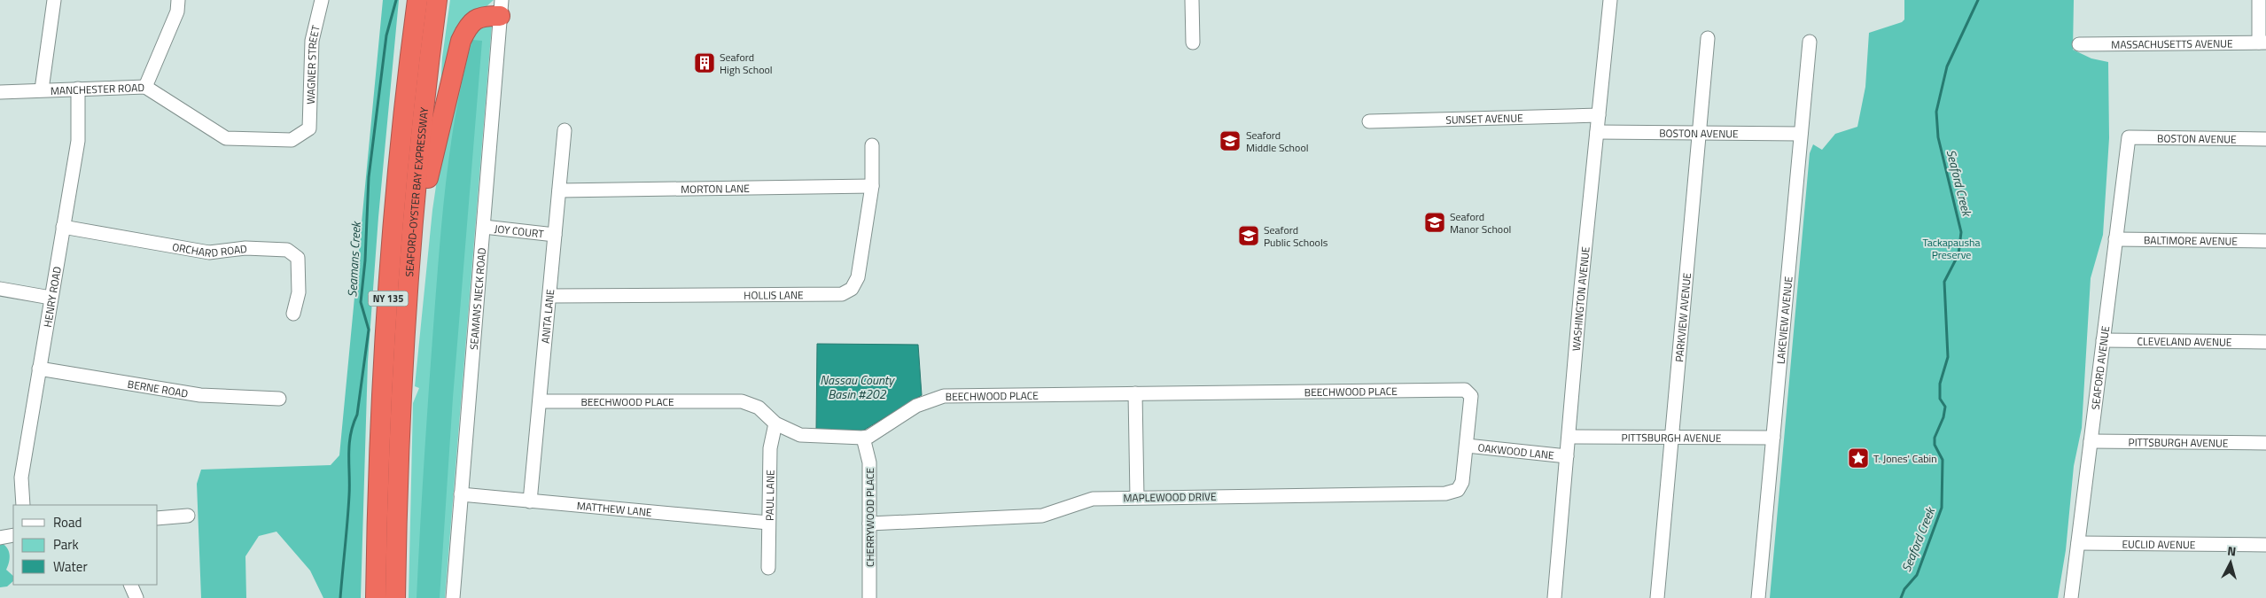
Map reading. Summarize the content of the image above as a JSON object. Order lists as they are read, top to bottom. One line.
{"streets":{"highway":["SEAFORD-OYSTER BAY EXPRESSWAY","NY 135"],"street":["MASSACHUSETTS AVENUE","WAGNER STREET","MANCHESTER ROAD","SUNSET AVENUE","BOSTON AVENUE","MORTON LANE","JOY COURT","BALTIMORE AVENUE","ORCHARD ROAD","HOLLIS LANE","HENRY ROAD","WASHINGTON AVENUE","SEAMANS NECK ROAD","ANITA LANE","PARKVIEW AVENUE","LAKEVIEW AVENUE","CLEVELAND AVENUE","SEAFORD AVENUE","BERNE ROAD","BEECHWOOD PLACE","PITTSBURGH AVENUE","OAKWOOD LANE","PAUL LANE","MAPLEWOOD DRIVE","MATTHEW LANE","CHERRYWOOD PLACE","EUCLID AVENUE"]},"crossings":[["WAGNER STREET","MANCHESTER ROAD"],["MANCHESTER ROAD","HENRY ROAD"],["SUNSET AVENUE","WASHINGTON AVENUE"],["BOSTON AVENUE","WASHINGTON AVENUE"],["BOSTON AVENUE","PARKVIEW AVENUE"],["BOSTON AVENUE","LAKEVIEW AVENUE"],["BOSTON AVENUE","SEAFORD AVENUE"],["MORTON LANE","HOLLIS LANE"],["MORTON LANE","ANITA LANE"],["JOY COURT","SEAMANS NECK ROAD"],["JOY COURT","ANITA LANE"],["BALTIMORE AVENUE","SEAFORD AVENUE"],["ORCHARD ROAD","HENRY ROAD"],["HOLLIS LANE","ANITA LANE"],["HENRY ROAD","BERNE ROAD"],["WASHINGTON AVENUE","PITTSBURGH AVENUE"],["WASHINGTON AVENUE","OAKWOOD LANE"],["SEAMANS NECK ROAD","MATTHEW LANE"],["ANITA LANE","BEECHWOOD PLACE"],["ANITA LANE","MATTHEW LANE"],["PARKVIEW AVENUE","PITTSBURGH AVENUE"],["LAKEVIEW AVENUE","PITTSBURGH AVENUE"],["CLEVELAND AVENUE","SEAFORD AVENUE"],["SEAFORD AVENUE","PITTSBURGH AVENUE"],["SEAFORD AVENUE","EUCLID AVENUE"],["BEECHWOOD PLACE","OAKWOOD LANE"],["BEECHWOOD PLACE","PAUL LANE"],["BEECHWOOD PLACE","MAPLEWOOD DRIVE"],["BEECHWOOD PLACE","CHERRYWOOD PLACE"],["OAKWOOD LANE","MAPLEWOOD DRIVE"],["PAUL LANE","MATTHEW LANE"],["MAPLEWOOD DRIVE","CHERRYWOOD PLACE"]],"water":["Seaford Creek","Seamans Creek","Nassau County Basin #202"],"parks":["Tackapausha Preserve"],"places":{"building":["Seaford High School"],"school or university":["Seaford Middle School","Seaford Manor School","Seaford Public Schools"],"place":["T. Jones' Cabin"]},"legend":["Road","Park","Water"],"north":"top"}
